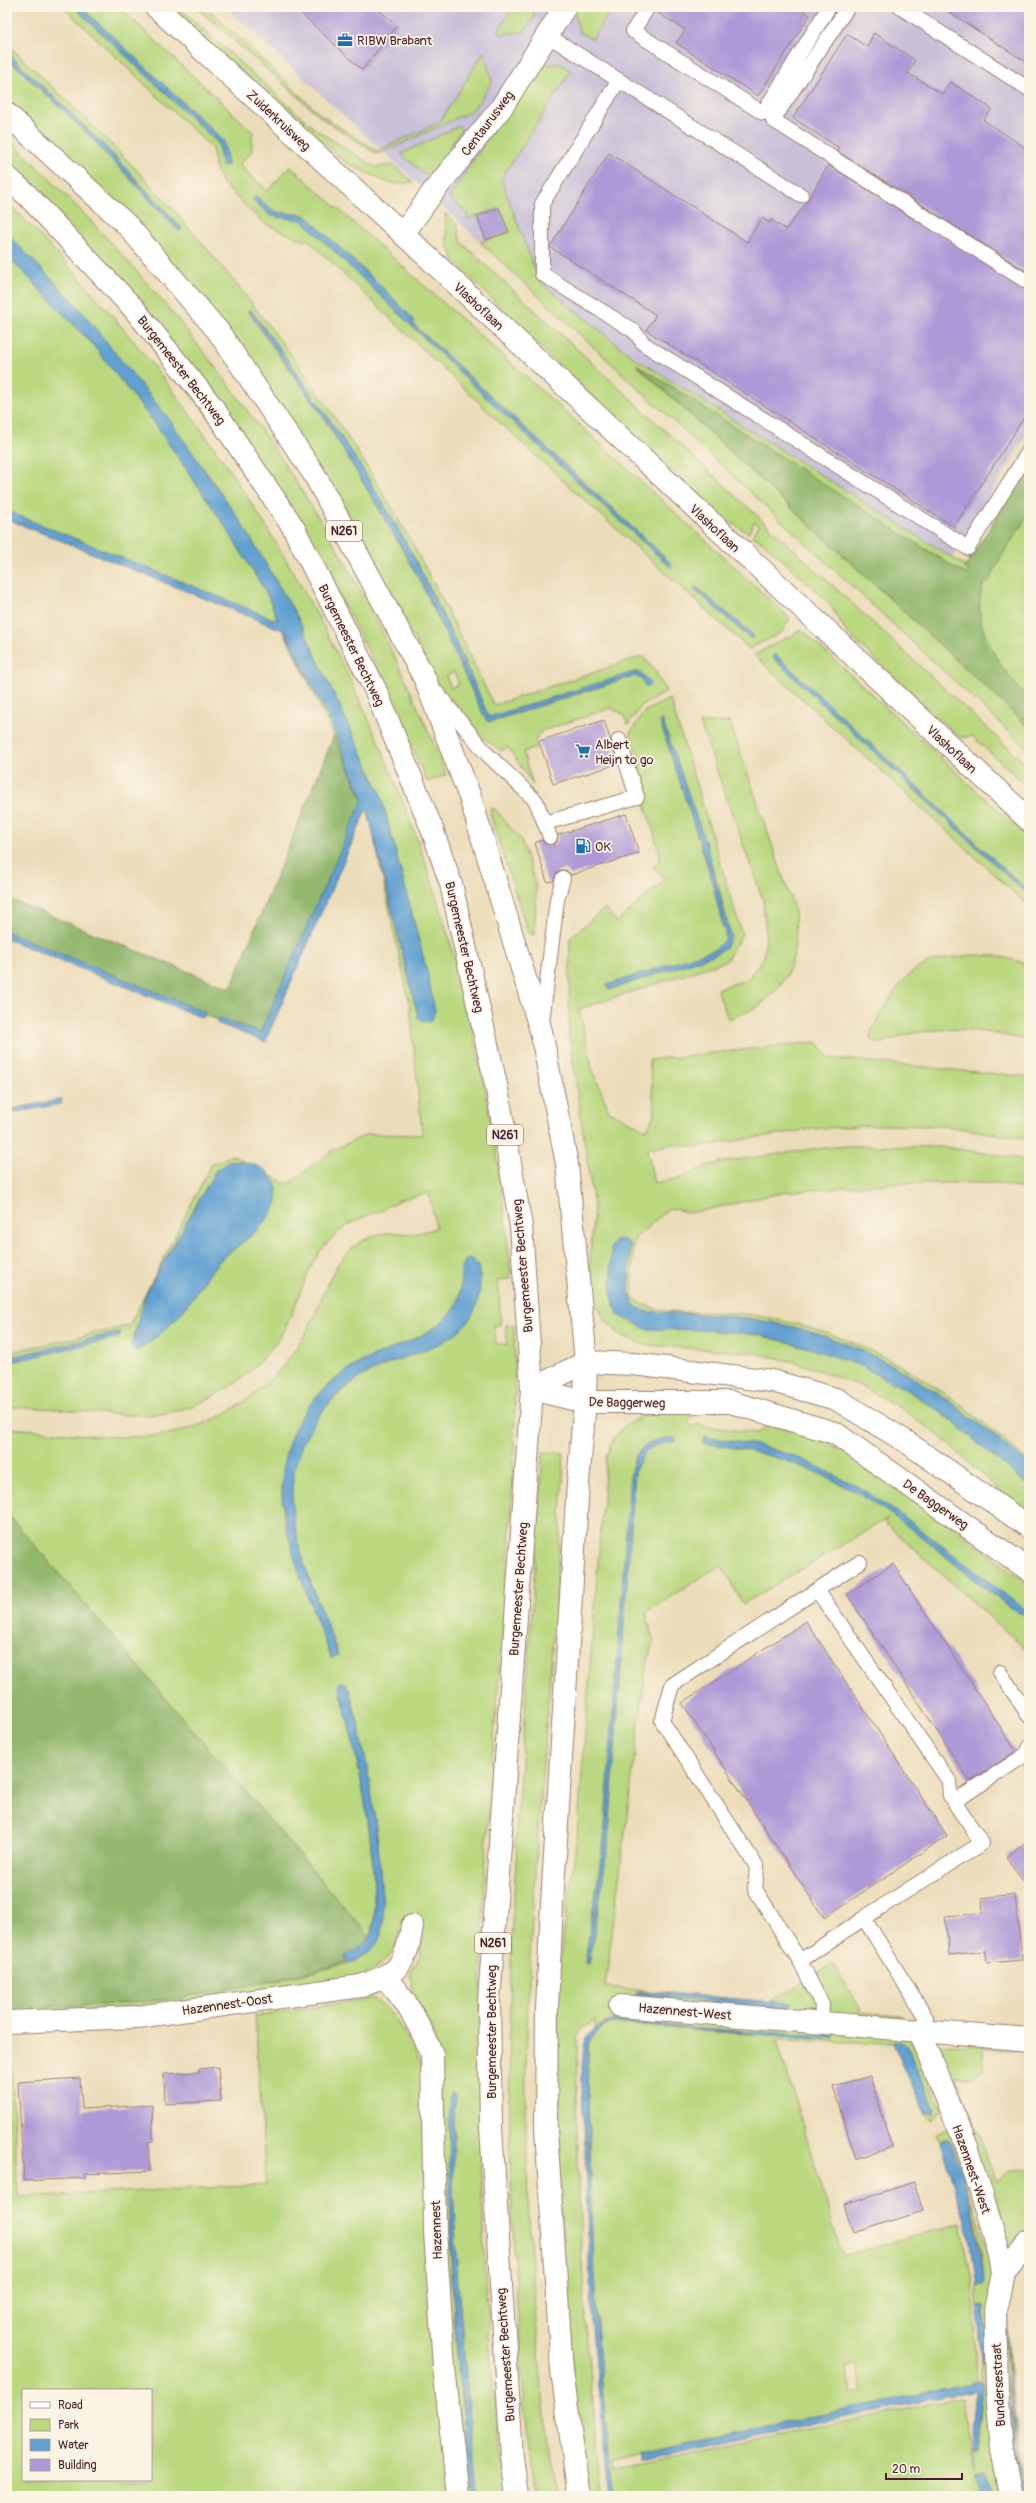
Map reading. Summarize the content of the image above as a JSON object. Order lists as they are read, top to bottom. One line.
{"streets":{"main road":["Zuiderkruisweg","Centaurusweg","Vlashoflaan","Burgemeester Bechtweg","N261","De Baggerweg","Hazennest-Oost","Hazennest-West","Hazennest","Bundersestraat"]},"crossings":[["Zuiderkruisweg","Centaurusweg"],["Zuiderkruisweg","Vlashoflaan"],["Centaurusweg","Vlashoflaan"],["Burgemeester Bechtweg","De Baggerweg"],["N261","De Baggerweg"],["Hazennest-Oost","Hazennest"],["Hazennest-West","Bundersestraat"]],"places":{"office":["RIBW Brabant"],"supermarket":["Albert Heijn to go"],"fuel station":["OK"]},"legend":["Road","Park","Water","Building"],"scale_bar":"20 m"}
